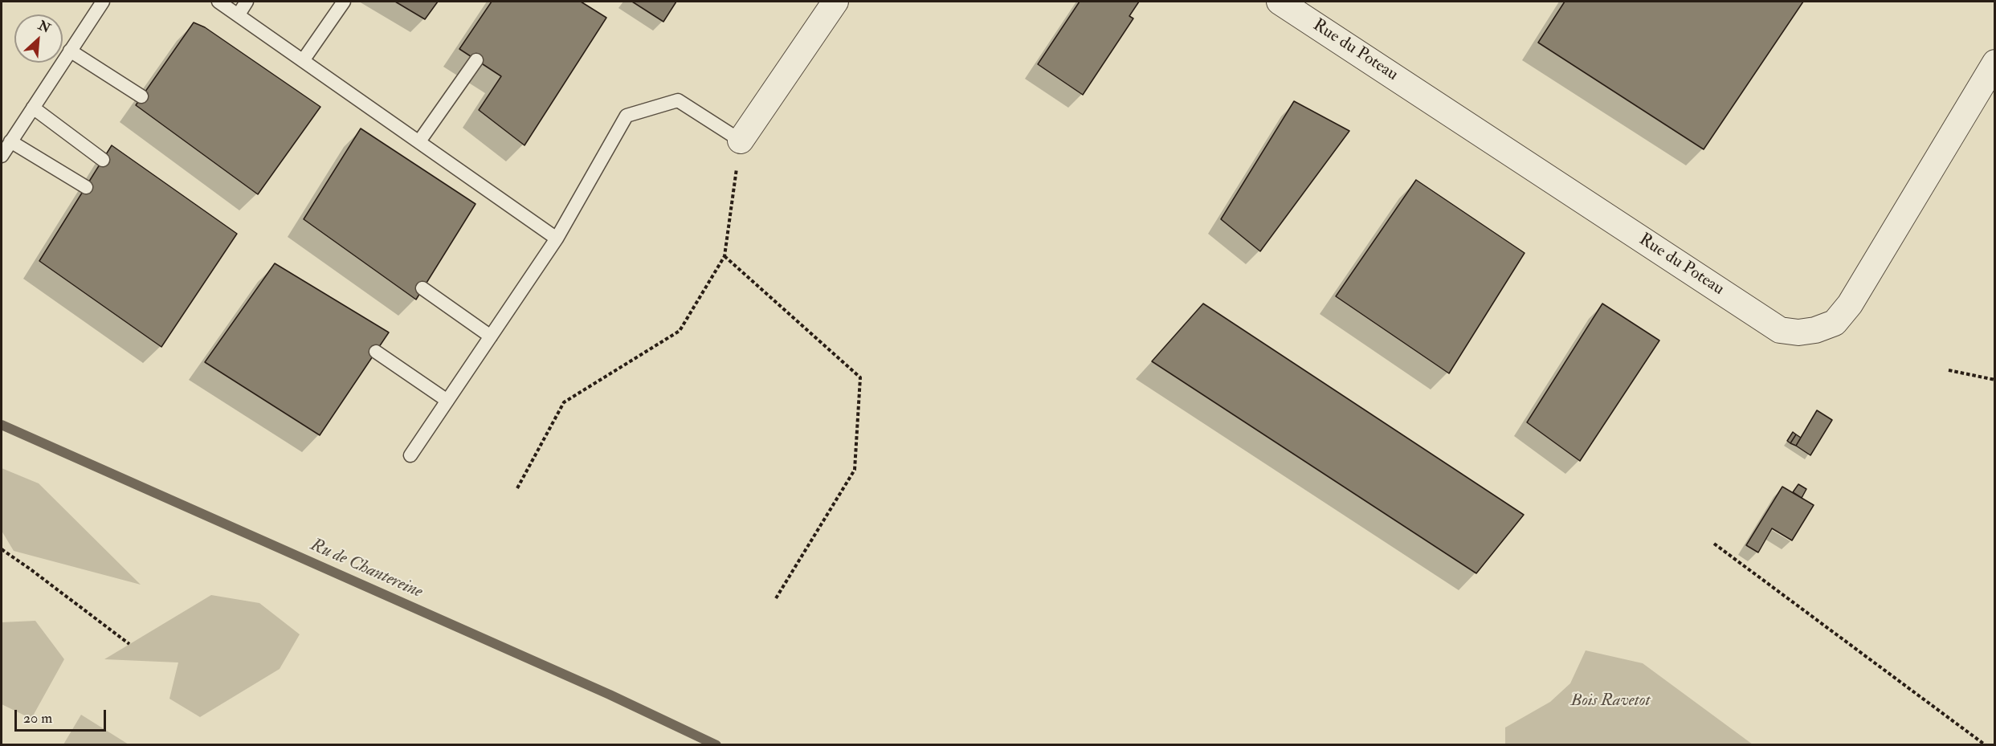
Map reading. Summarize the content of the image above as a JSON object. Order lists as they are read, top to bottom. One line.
{"streets":{"street":["Rue du Poteau"]},"water":["Ru de Chantereine"],"parks":["Bois Ravetot"],"scale_bar":"20 m","north":"top right"}
